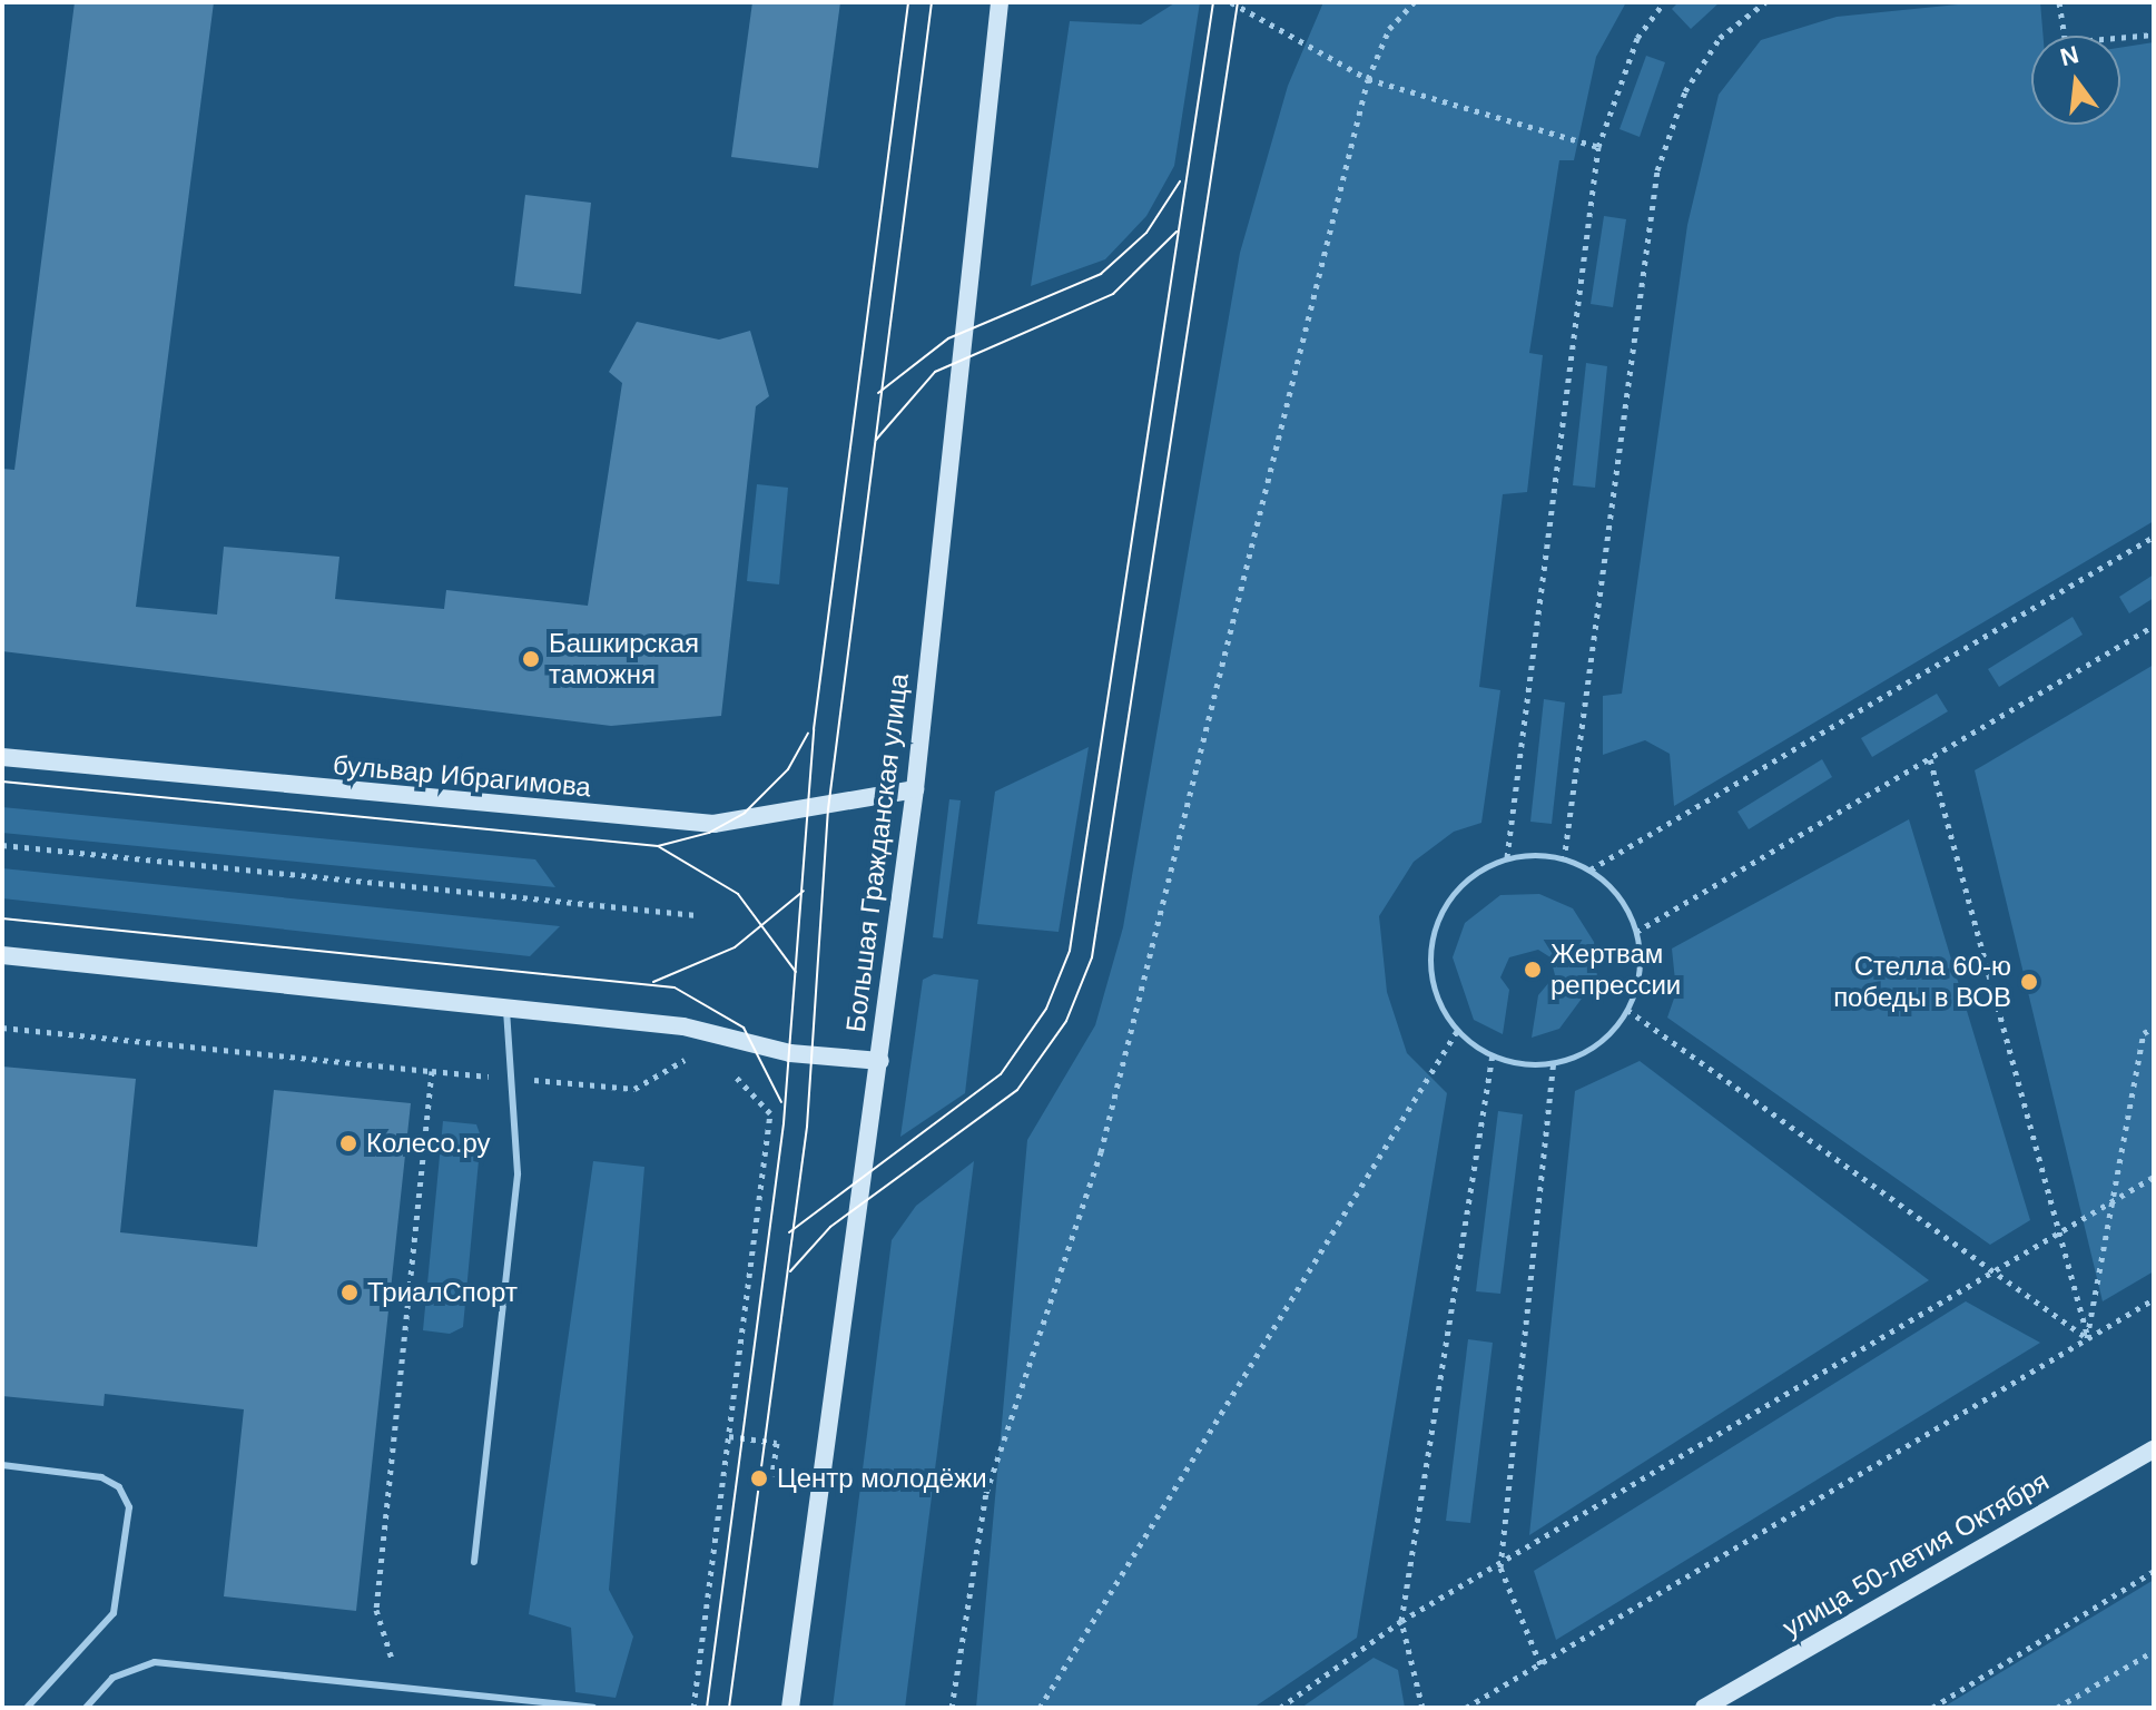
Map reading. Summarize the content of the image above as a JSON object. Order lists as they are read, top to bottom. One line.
{"streets":{"main road":["бульвар Ибрагимова","Большая Гражданская улица","улица 50-летия Октября"]},"crossings":[["бульвар Ибрагимова","Большая Гражданская улица"]],"places":["Башкирская таможня","Жертвам репрессии","Стелла 60-ю победы в ВОВ","Колесо.ру","ТриалСпорт","Центр молодёжи"],"north":"top"}
